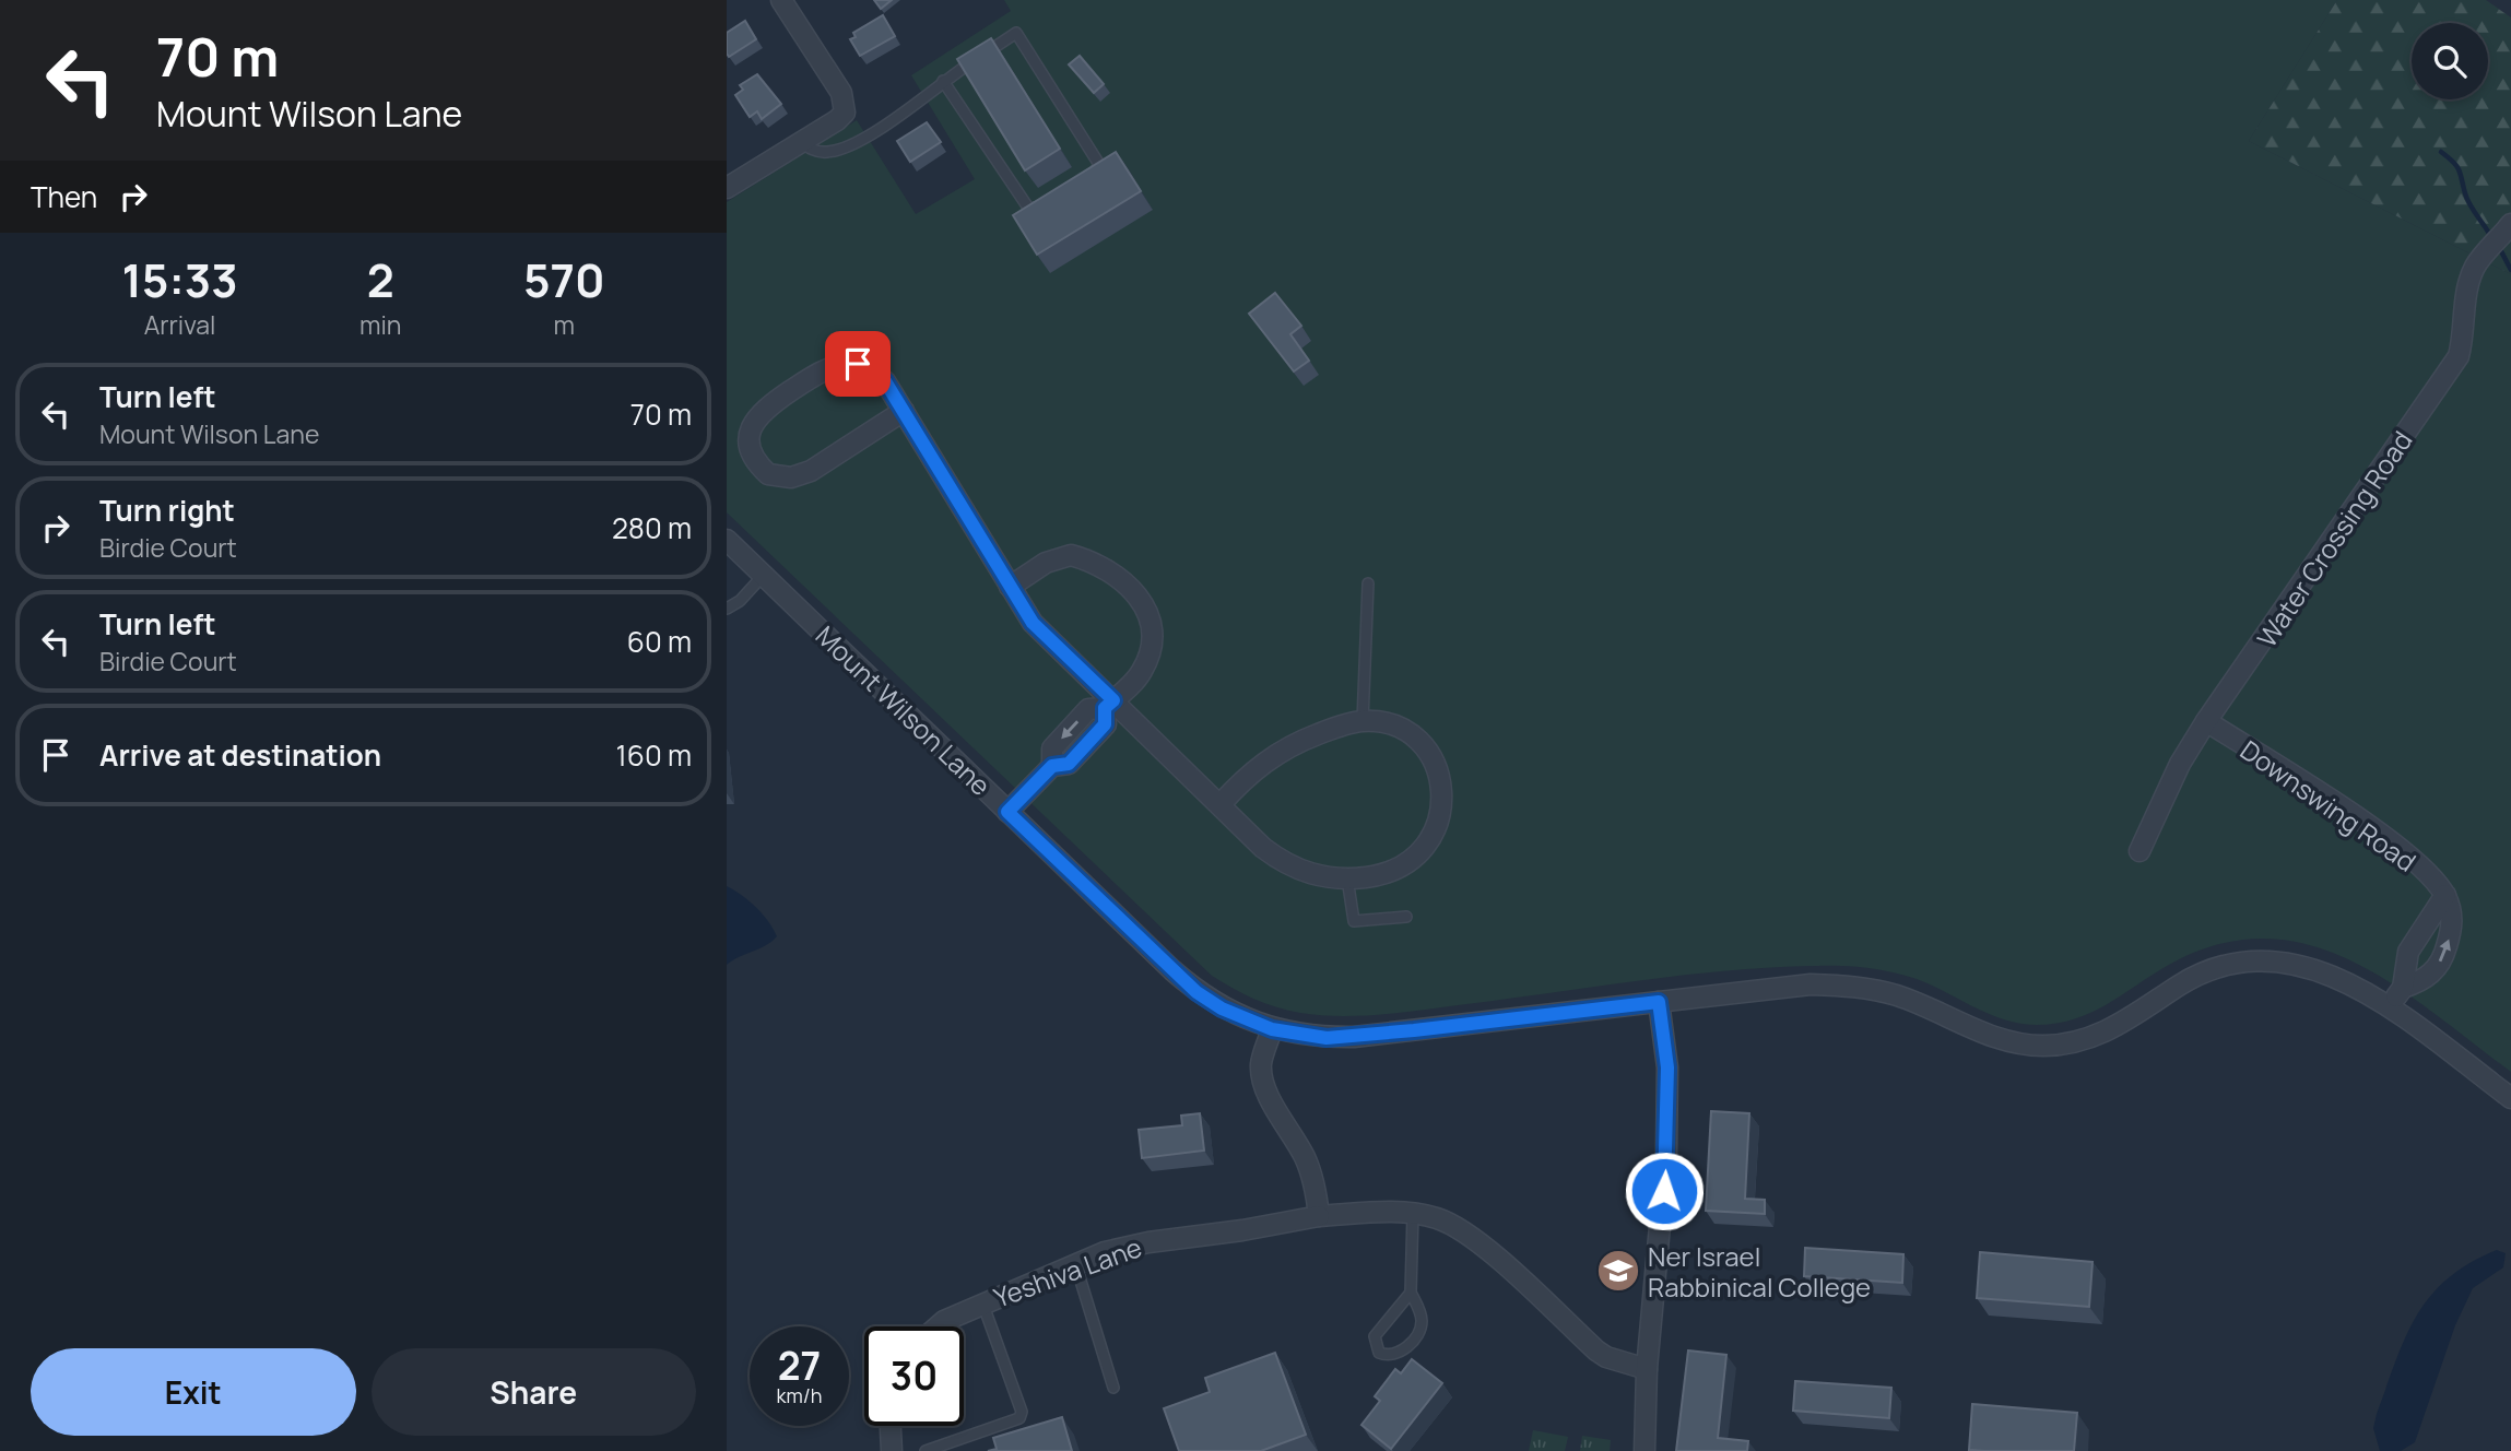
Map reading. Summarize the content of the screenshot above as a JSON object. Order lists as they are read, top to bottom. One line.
{"streets":{"street":["Water Crossing Road","Mount Wilson Lane","Downswing Road","Yeshiva Lane"]},"crossings":[["Water Crossing Road","Downswing Road"]],"places":{"school or university":["Ner Israel Rabbinical College"]},"page":{"turn":["70 m","Mount Wilson Lane"],"then":"Then","eta":["15:33","Arrival","2","min","570","m"],"list":[{"name":"Turn left","note":"Mount Wilson Lane","value":"70 m"},{"name":"Turn right","note":"Birdie Court","value":"280 m"},{"name":"Turn left","note":"Birdie Court","value":"60 m"},{"name":"Arrive at destination","value":"160 m"}],"speed":"27 km/h","limit":"30","buttons":["Exit","Share"]}}
